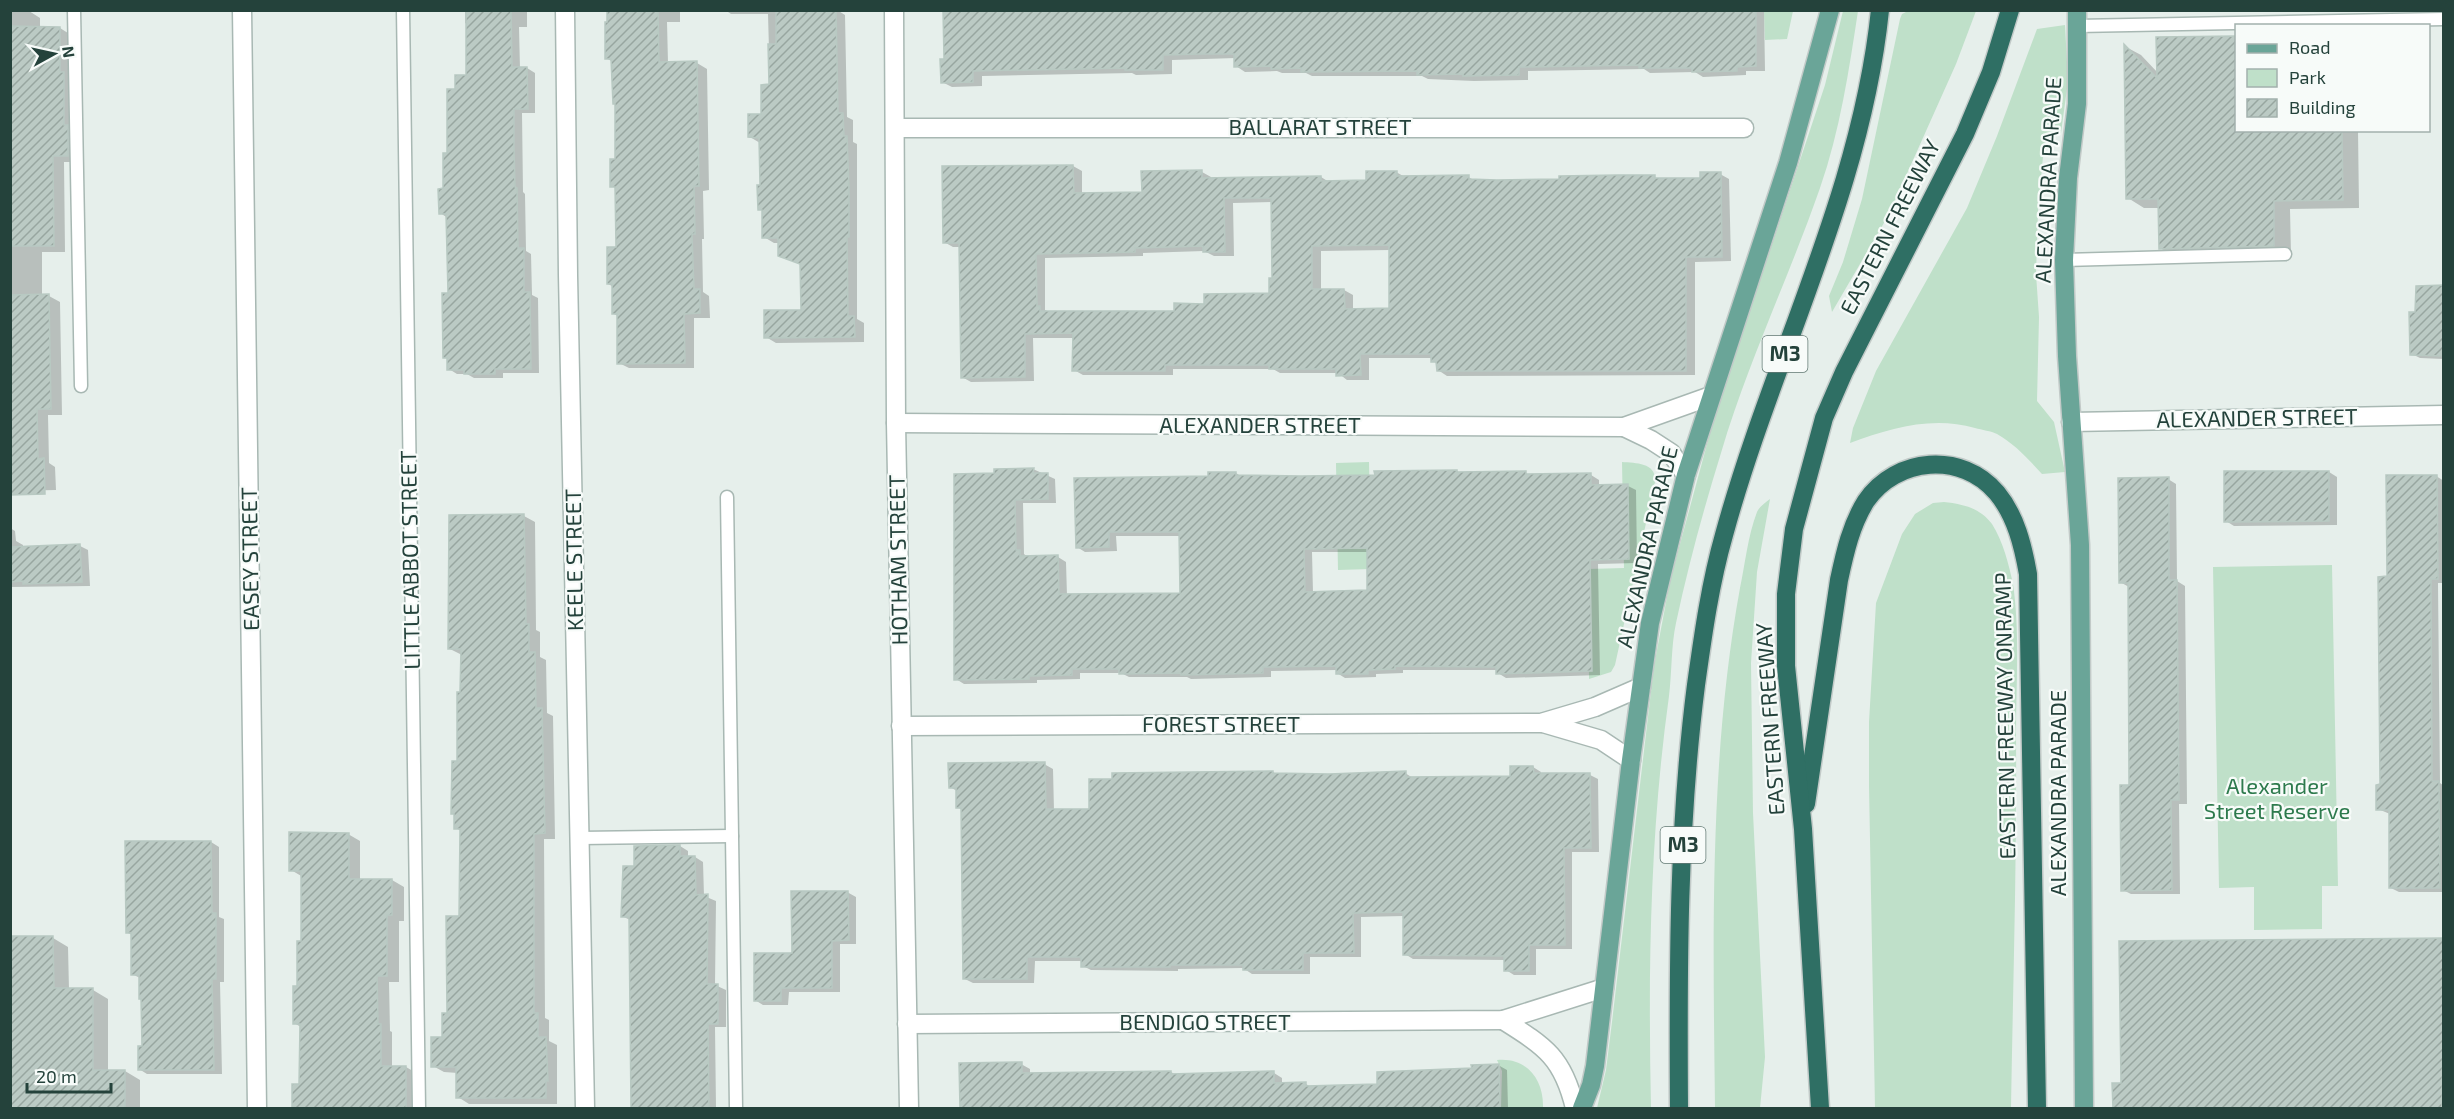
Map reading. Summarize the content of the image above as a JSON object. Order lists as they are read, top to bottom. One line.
{"streets":{"highway":["EASTERN FREEWAY","M3","EASTERN FREEWAY ONRAMP"],"main road":["ALEXANDRA PARADE"],"street":["BALLARAT STREET","ALEXANDER STREET","EASEY STREET","KEELE STREET","HOTHAM STREET","FOREST STREET","BENDIGO STREET"],"lane":["LITTLE ABBOT STREET"]},"crossings":[["BALLARAT STREET","HOTHAM STREET"],["ALEXANDRA PARADE","ALEXANDER STREET"],["ALEXANDRA PARADE","FOREST STREET"],["ALEXANDRA PARADE","BENDIGO STREET"],["EASTERN FREEWAY","EASTERN FREEWAY ONRAMP"],["ALEXANDER STREET","HOTHAM STREET"],["HOTHAM STREET","FOREST STREET"],["HOTHAM STREET","BENDIGO STREET"]],"parks":["Alexander Street Reserve"],"legend":["Road","Park","Building"],"scale_bar":"20 m","north":"right"}
